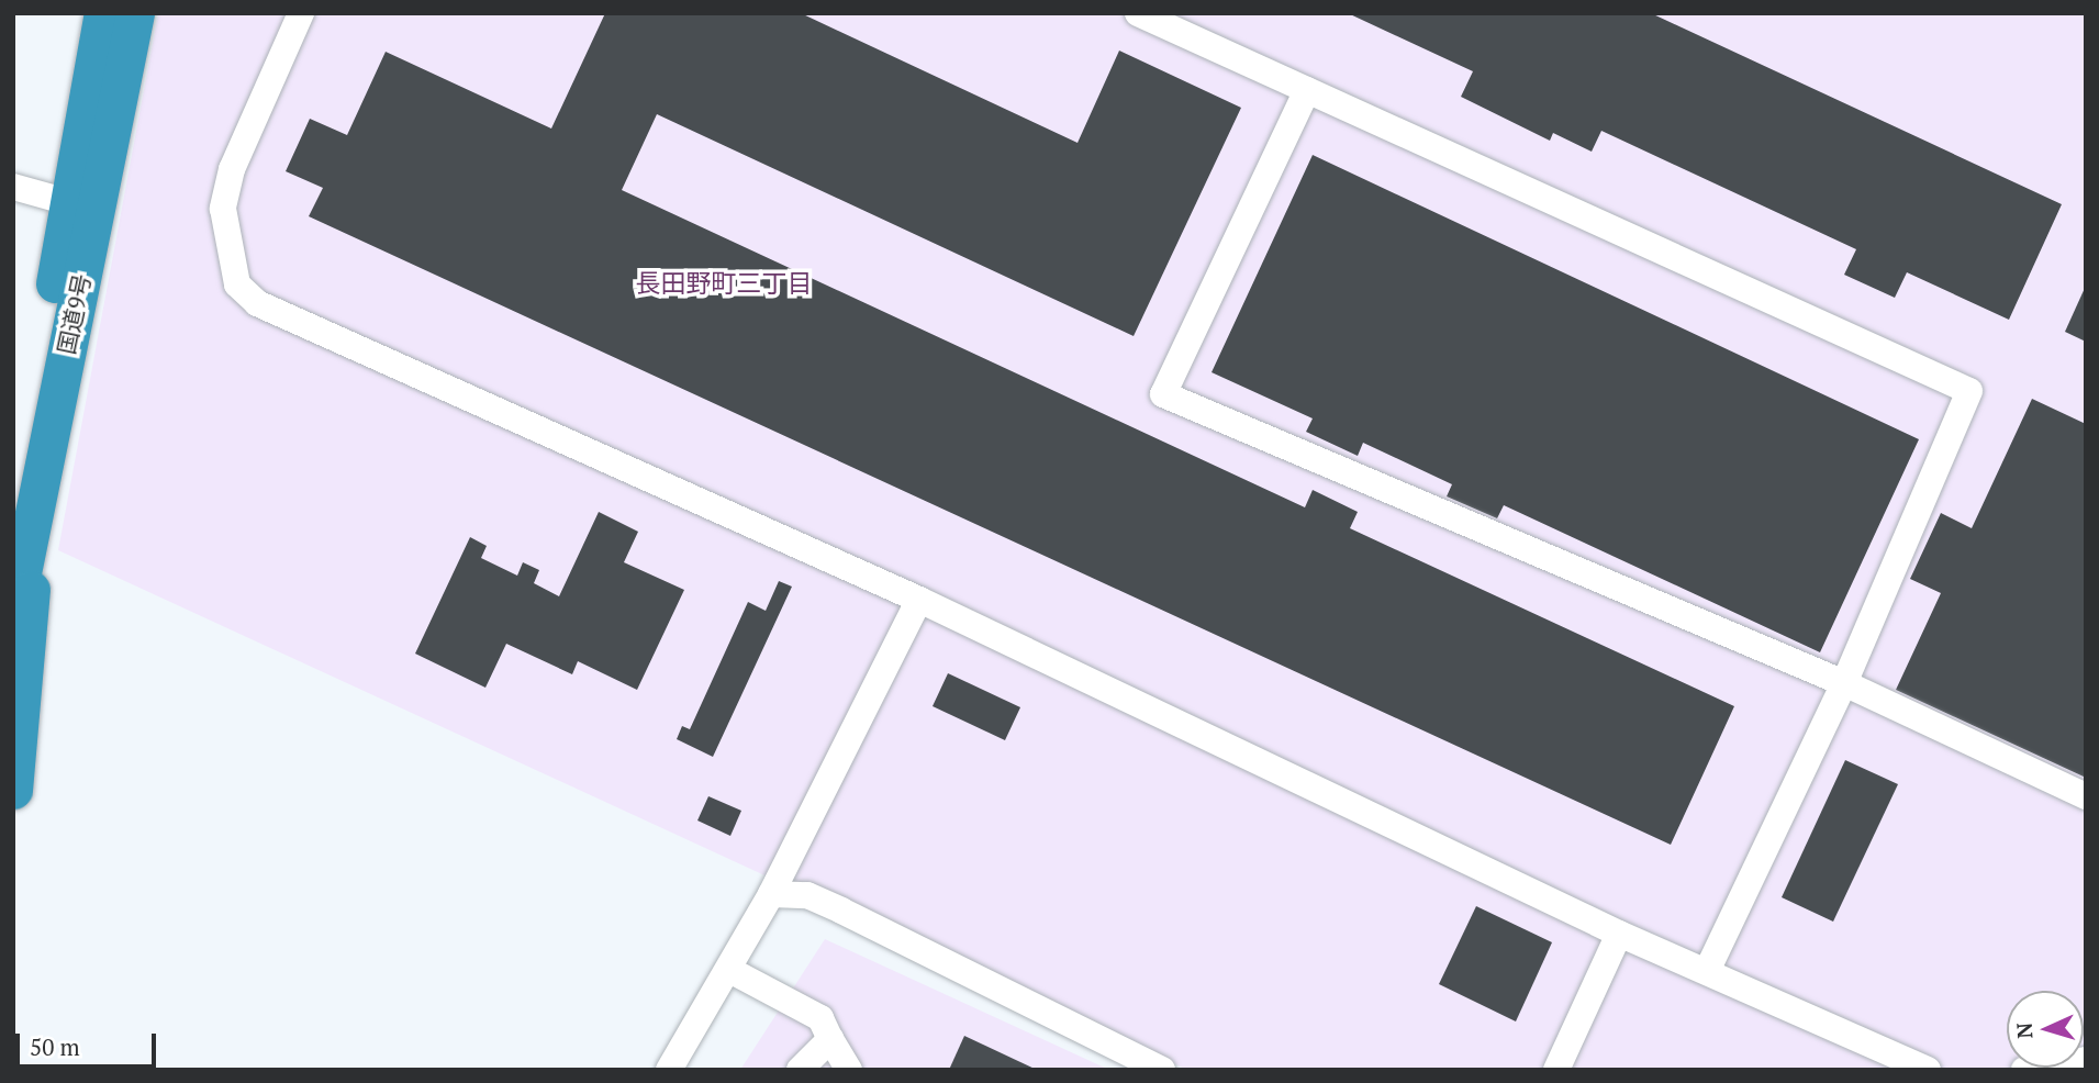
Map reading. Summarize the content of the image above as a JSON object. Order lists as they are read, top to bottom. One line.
{"streets":{"highway":["国道9号"]},"districts":["長田野町三丁目"],"scale_bar":"50 m","north":"left"}
